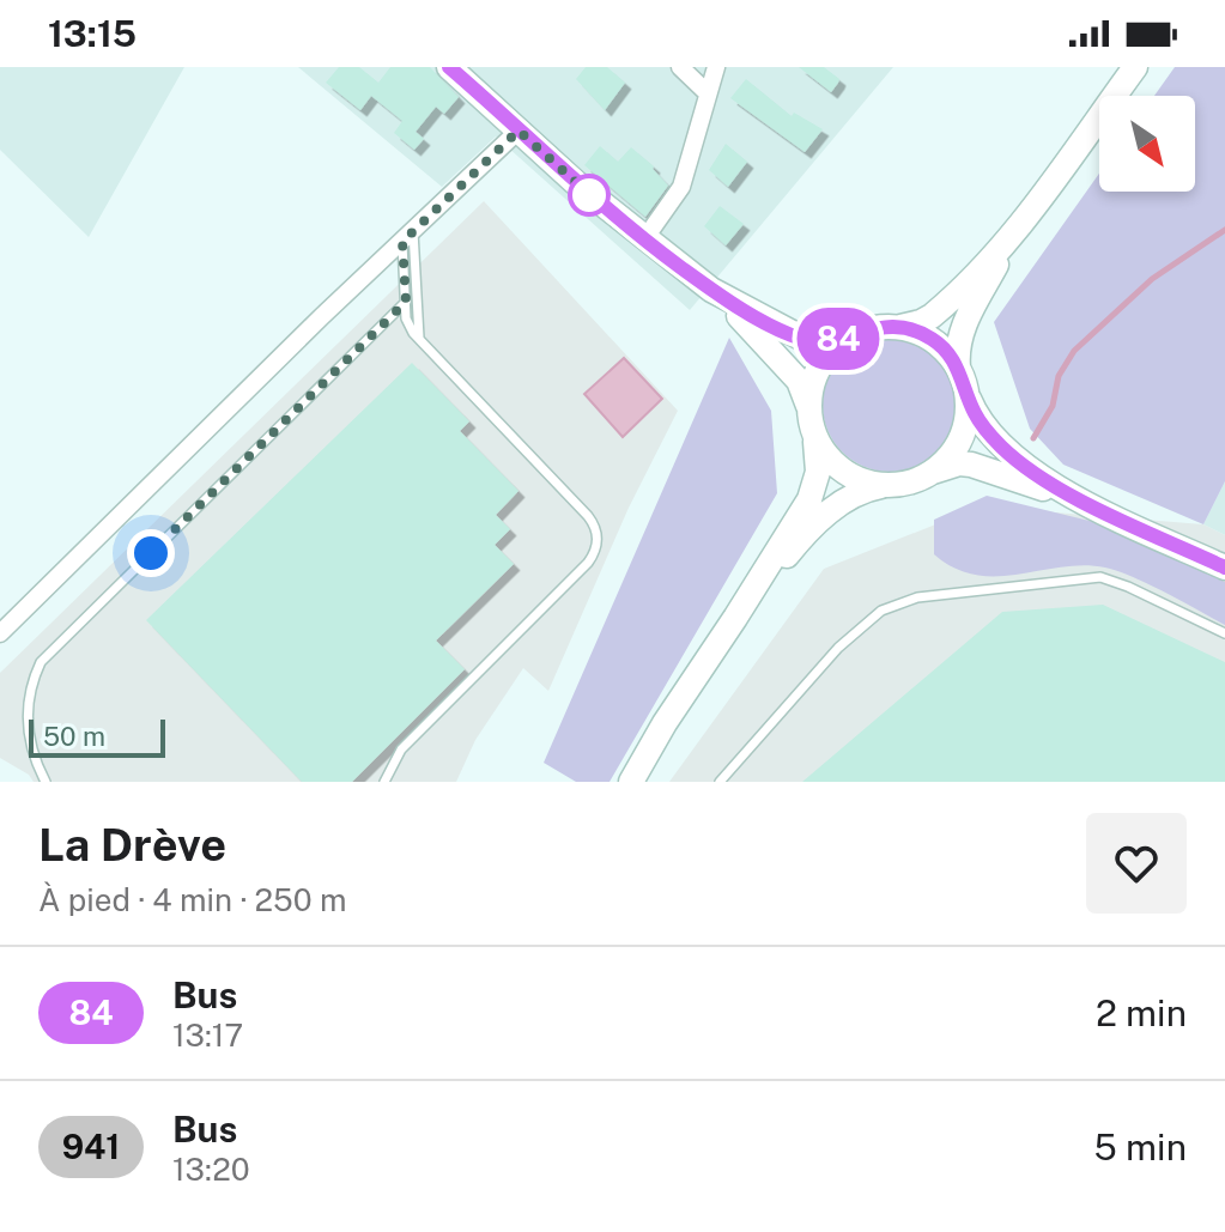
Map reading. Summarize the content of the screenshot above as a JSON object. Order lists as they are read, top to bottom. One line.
{"lines":["bus line 84"],"scale_bar":"50 m","north":"bottom right","page":{"status":"13:15","on_map":"84","scale":"50 m","heading":["La Drève","À pied · 4 min · 250 m"],"list":[{"mark":"84","name":"Bus","note":"13:17","value":"2 min"},{"mark":"941","name":"Bus","note":"13:20","value":"5 min"}]}}
